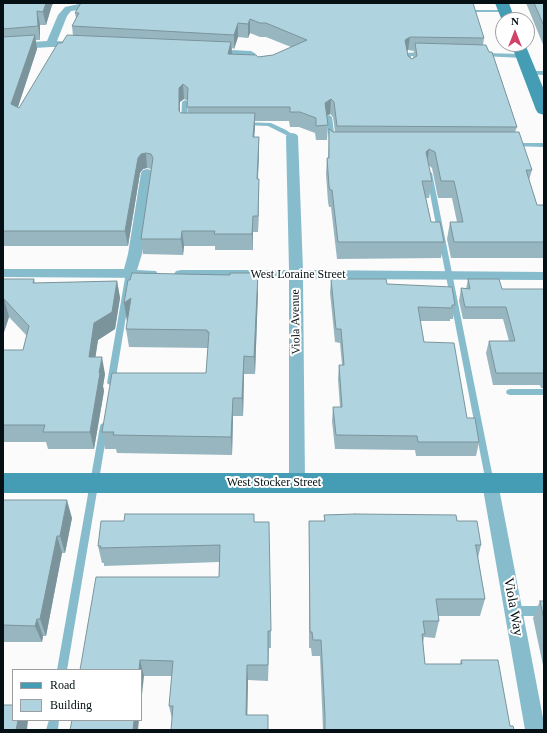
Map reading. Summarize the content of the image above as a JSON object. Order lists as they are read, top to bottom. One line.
{"streets":{"street":["West Loraine Street","Viola Avenue","West Stocker Street","Viola Way"]},"crossings":[["West Loraine Street","Viola Avenue"],["Viola Avenue","West Stocker Street"],["West Stocker Street","Viola Way"]],"legend":["Road","Building"],"north":"top"}
